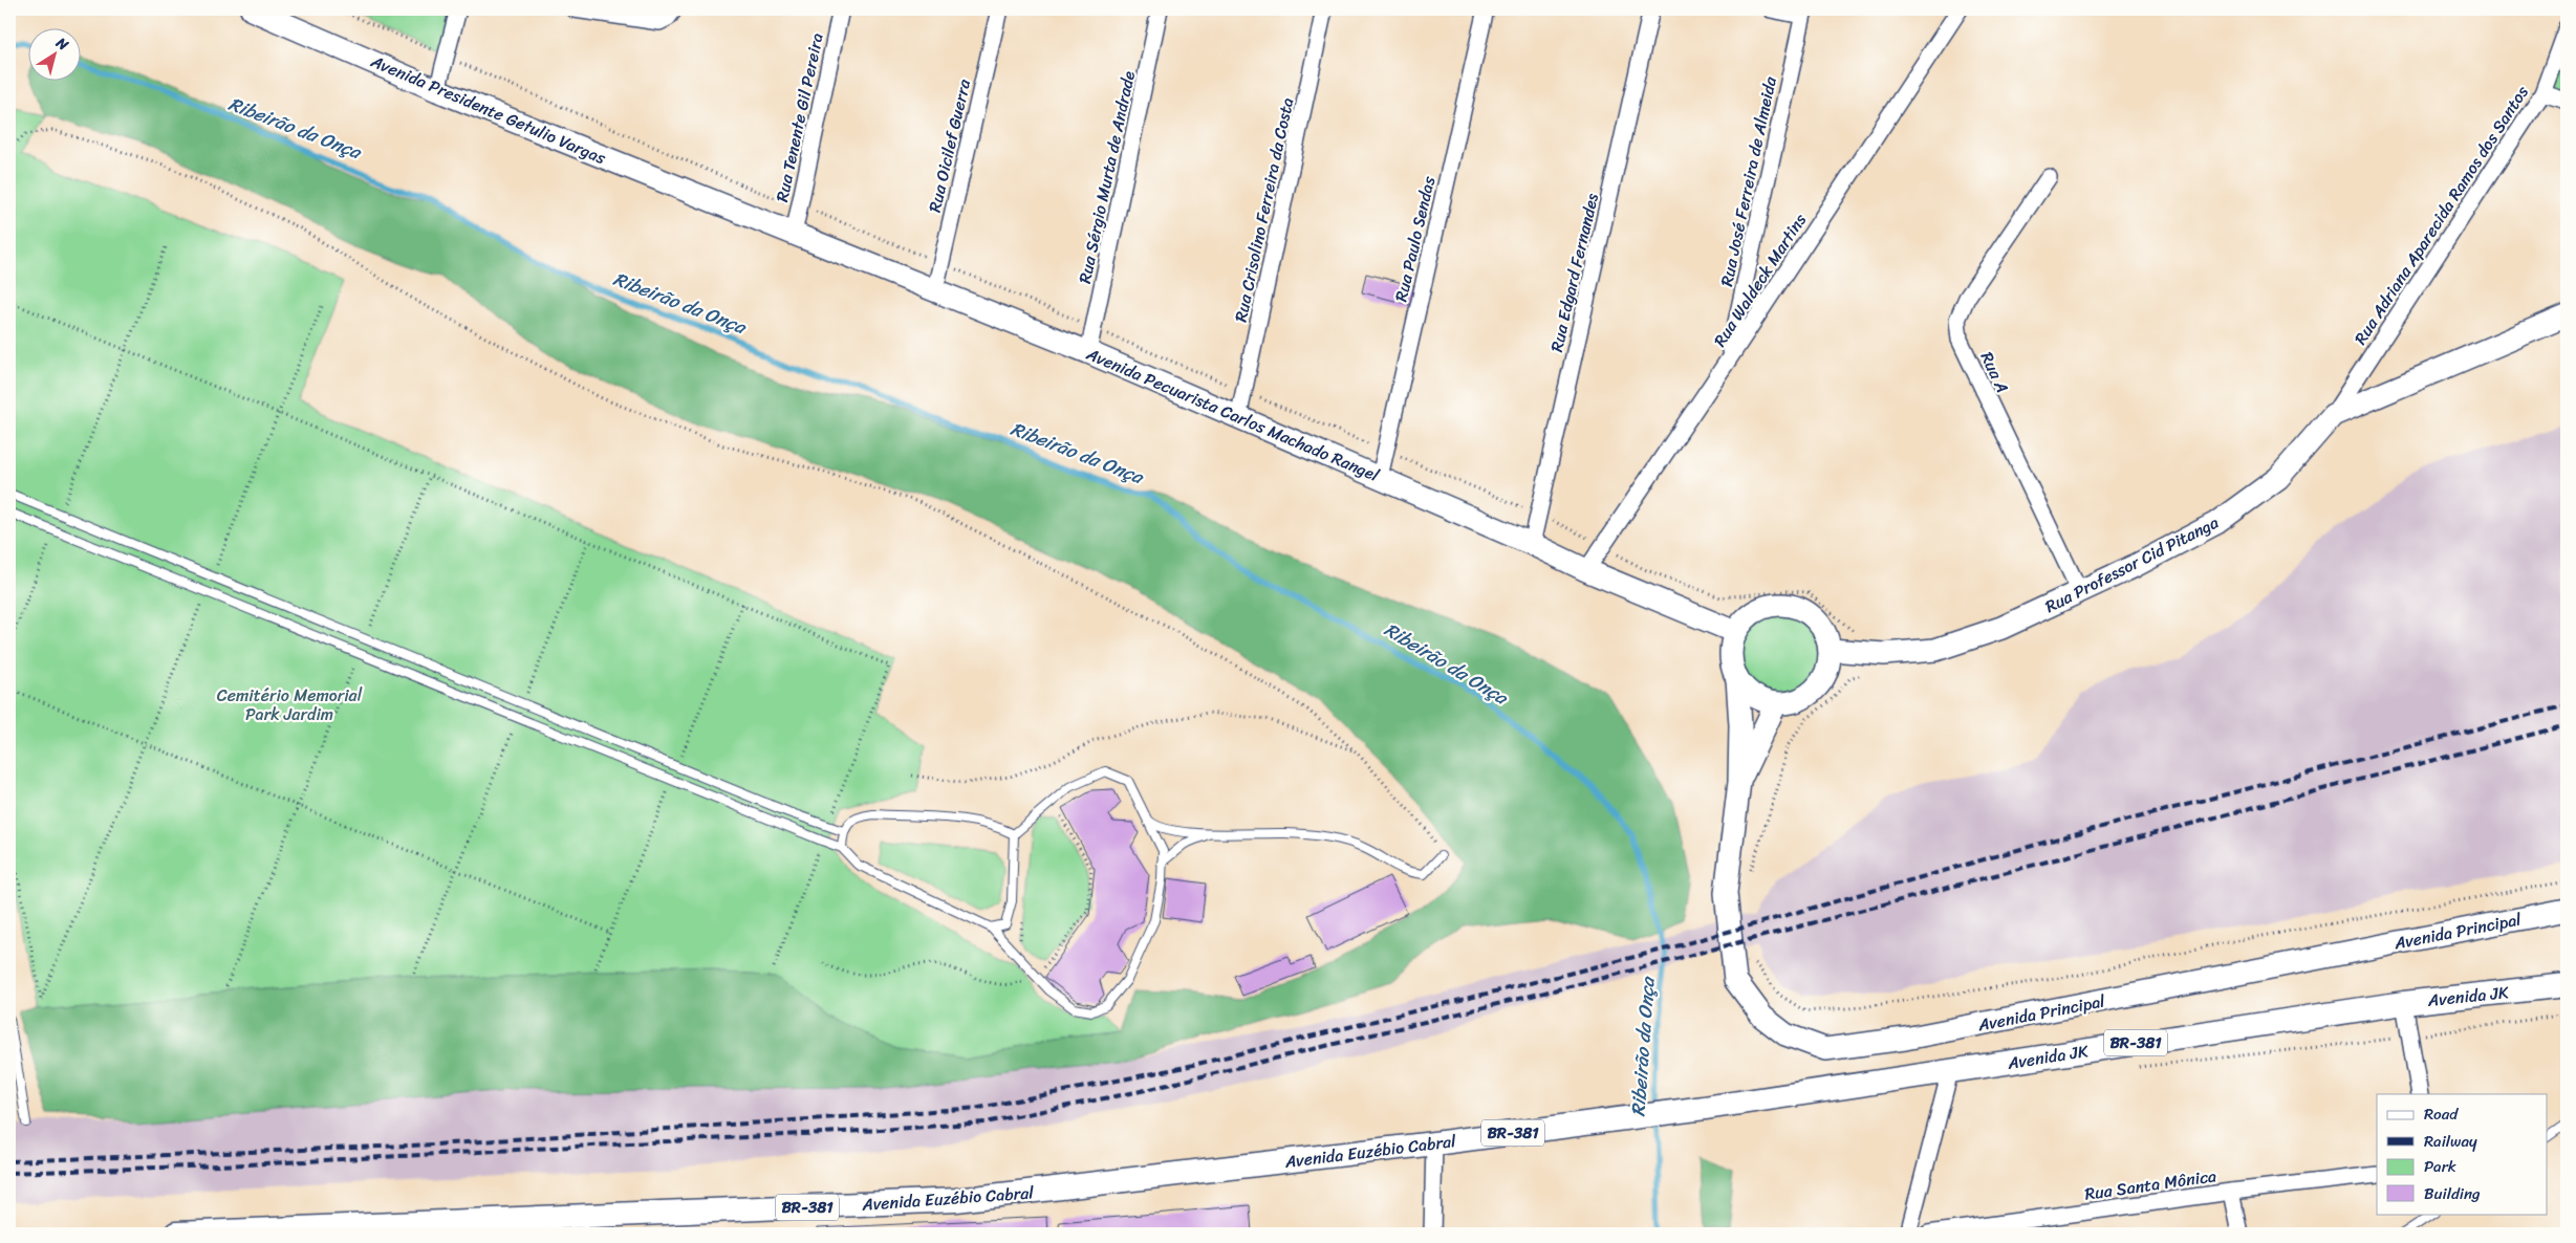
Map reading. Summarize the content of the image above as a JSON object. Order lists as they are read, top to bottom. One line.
{"streets":{"main road":["Avenida JK","BR-381","Avenida Euzébio Cabral"],"street":["Avenida Presidente Getulio Vargas","Rua Tenente Gil Pereira","Rua Oicilef Guerra","Rua Sérgio Murta de Andrade","Rua José Ferreira de Almeida","Rua Crisolino Ferreira da Costa","Rua Adriana Aparecida Ramos dos Santos","Rua Paulo Sendas","Rua Edgard Fernandes","Rua Waldeck Martins","Rua A","Avenida Pecuarista Carlos Machado Rangel","Rua Professor Cid Pitanga","Avenida Principal","Rua Santa Mônica"]},"crossings":[["Avenida Presidente Getulio Vargas","Avenida Pecuarista Carlos Machado Rangel"],["Rua Tenente Gil Pereira","Avenida Pecuarista Carlos Machado Rangel"],["Rua Oicilef Guerra","Avenida Pecuarista Carlos Machado Rangel"],["Rua Sérgio Murta de Andrade","Avenida Pecuarista Carlos Machado Rangel"],["Rua José Ferreira de Almeida","Rua Waldeck Martins"],["Rua Crisolino Ferreira da Costa","Avenida Pecuarista Carlos Machado Rangel"],["Rua Adriana Aparecida Ramos dos Santos","Rua Professor Cid Pitanga"],["Rua Paulo Sendas","Avenida Pecuarista Carlos Machado Rangel"],["Rua Edgard Fernandes","Avenida Pecuarista Carlos Machado Rangel"],["Rua Waldeck Martins","Avenida Pecuarista Carlos Machado Rangel"],["Rua A","Rua Professor Cid Pitanga"],["Avenida Pecuarista Carlos Machado Rangel","Rua Professor Cid Pitanga"],["Avenida Pecuarista Carlos Machado Rangel","Avenida Principal"],["Rua Professor Cid Pitanga","Avenida Principal"],["Avenida JK","Avenida Euzébio Cabral"]],"water":["Ribeirão da Onça"],"parks":["Cemitério Memorial Park Jardim"],"legend":["Road","Railway","Park","Building"],"north":"top right"}
